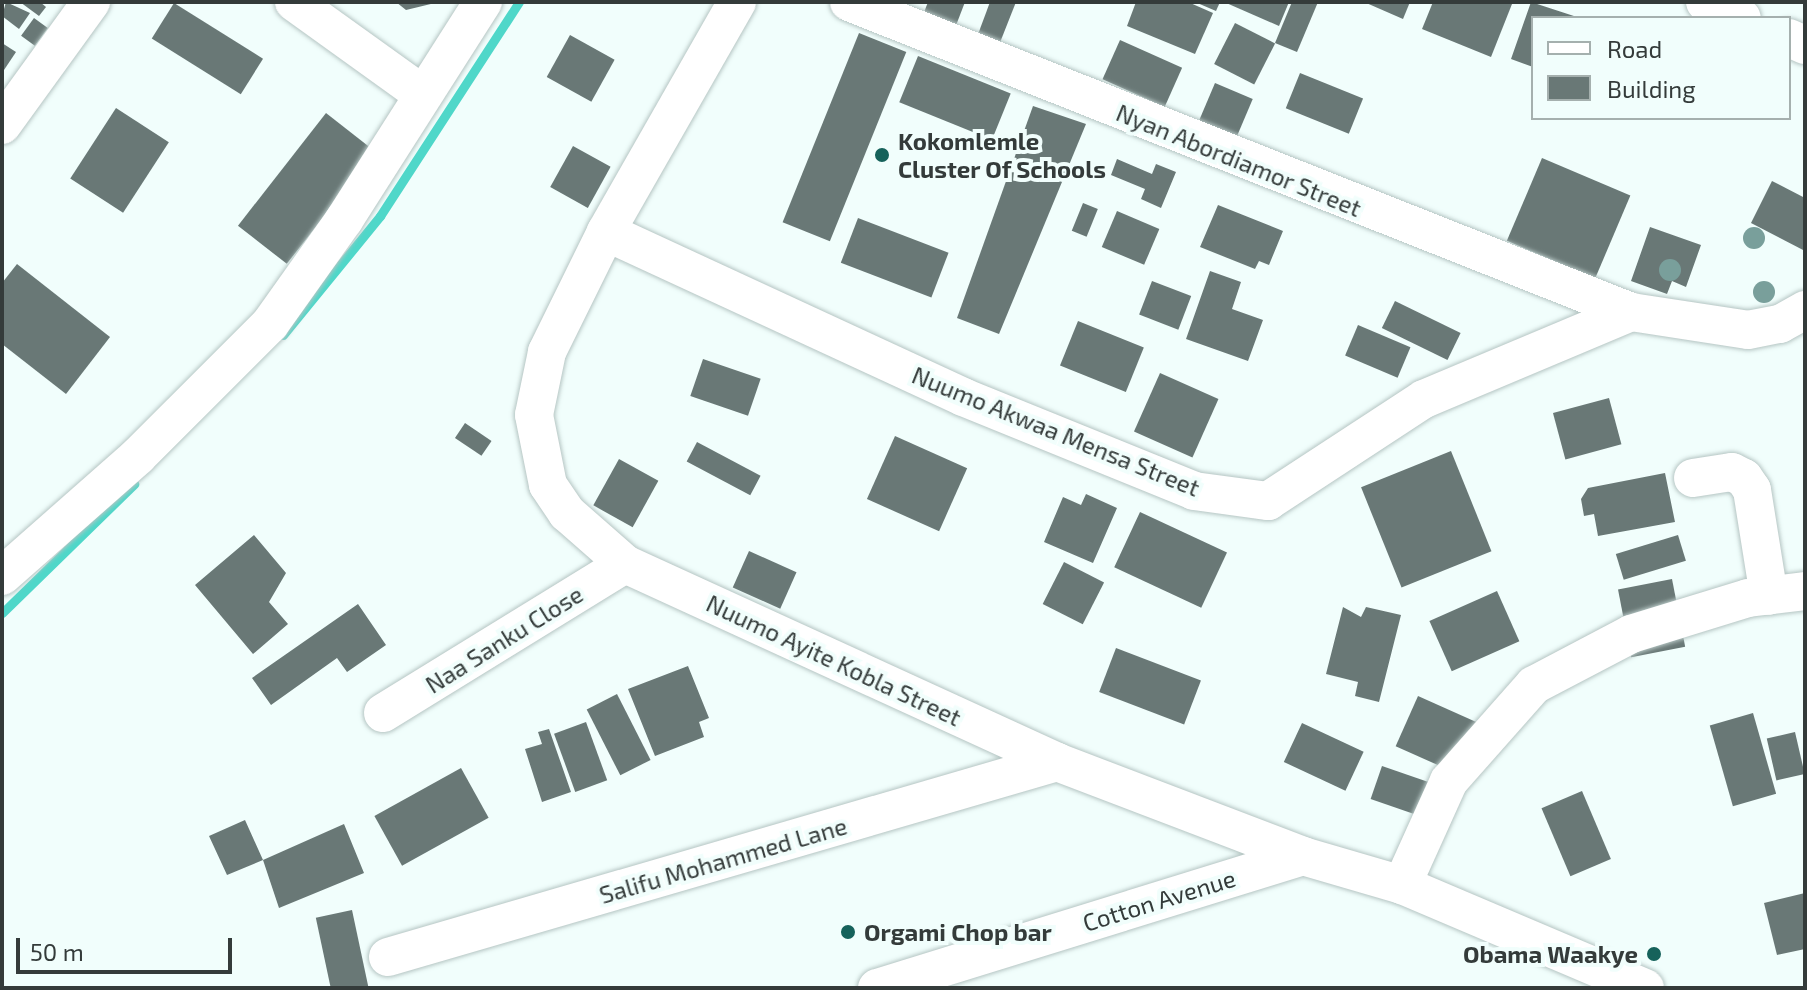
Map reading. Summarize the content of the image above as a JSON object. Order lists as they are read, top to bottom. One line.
{"streets":{"street":["Nyan Abordiamor Street","Nuumo Akwaa Mensa Street","Naa Sanku Close","Nuumo Ayite Kobla Street","Salifu Mohammed Lane","Cotton Avenue"]},"crossings":[["Nyan Abordiamor Street","Nuumo Akwaa Mensa Street"],["Nuumo Akwaa Mensa Street","Nuumo Ayite Kobla Street"],["Naa Sanku Close","Nuumo Ayite Kobla Street"],["Nuumo Ayite Kobla Street","Salifu Mohammed Lane"],["Nuumo Ayite Kobla Street","Cotton Avenue"]],"places":["Kokomlemle Cluster Of Schools","Orgami Chop bar","Obama Waakye"],"legend":["Road","Building"],"scale_bar":"50 m"}
